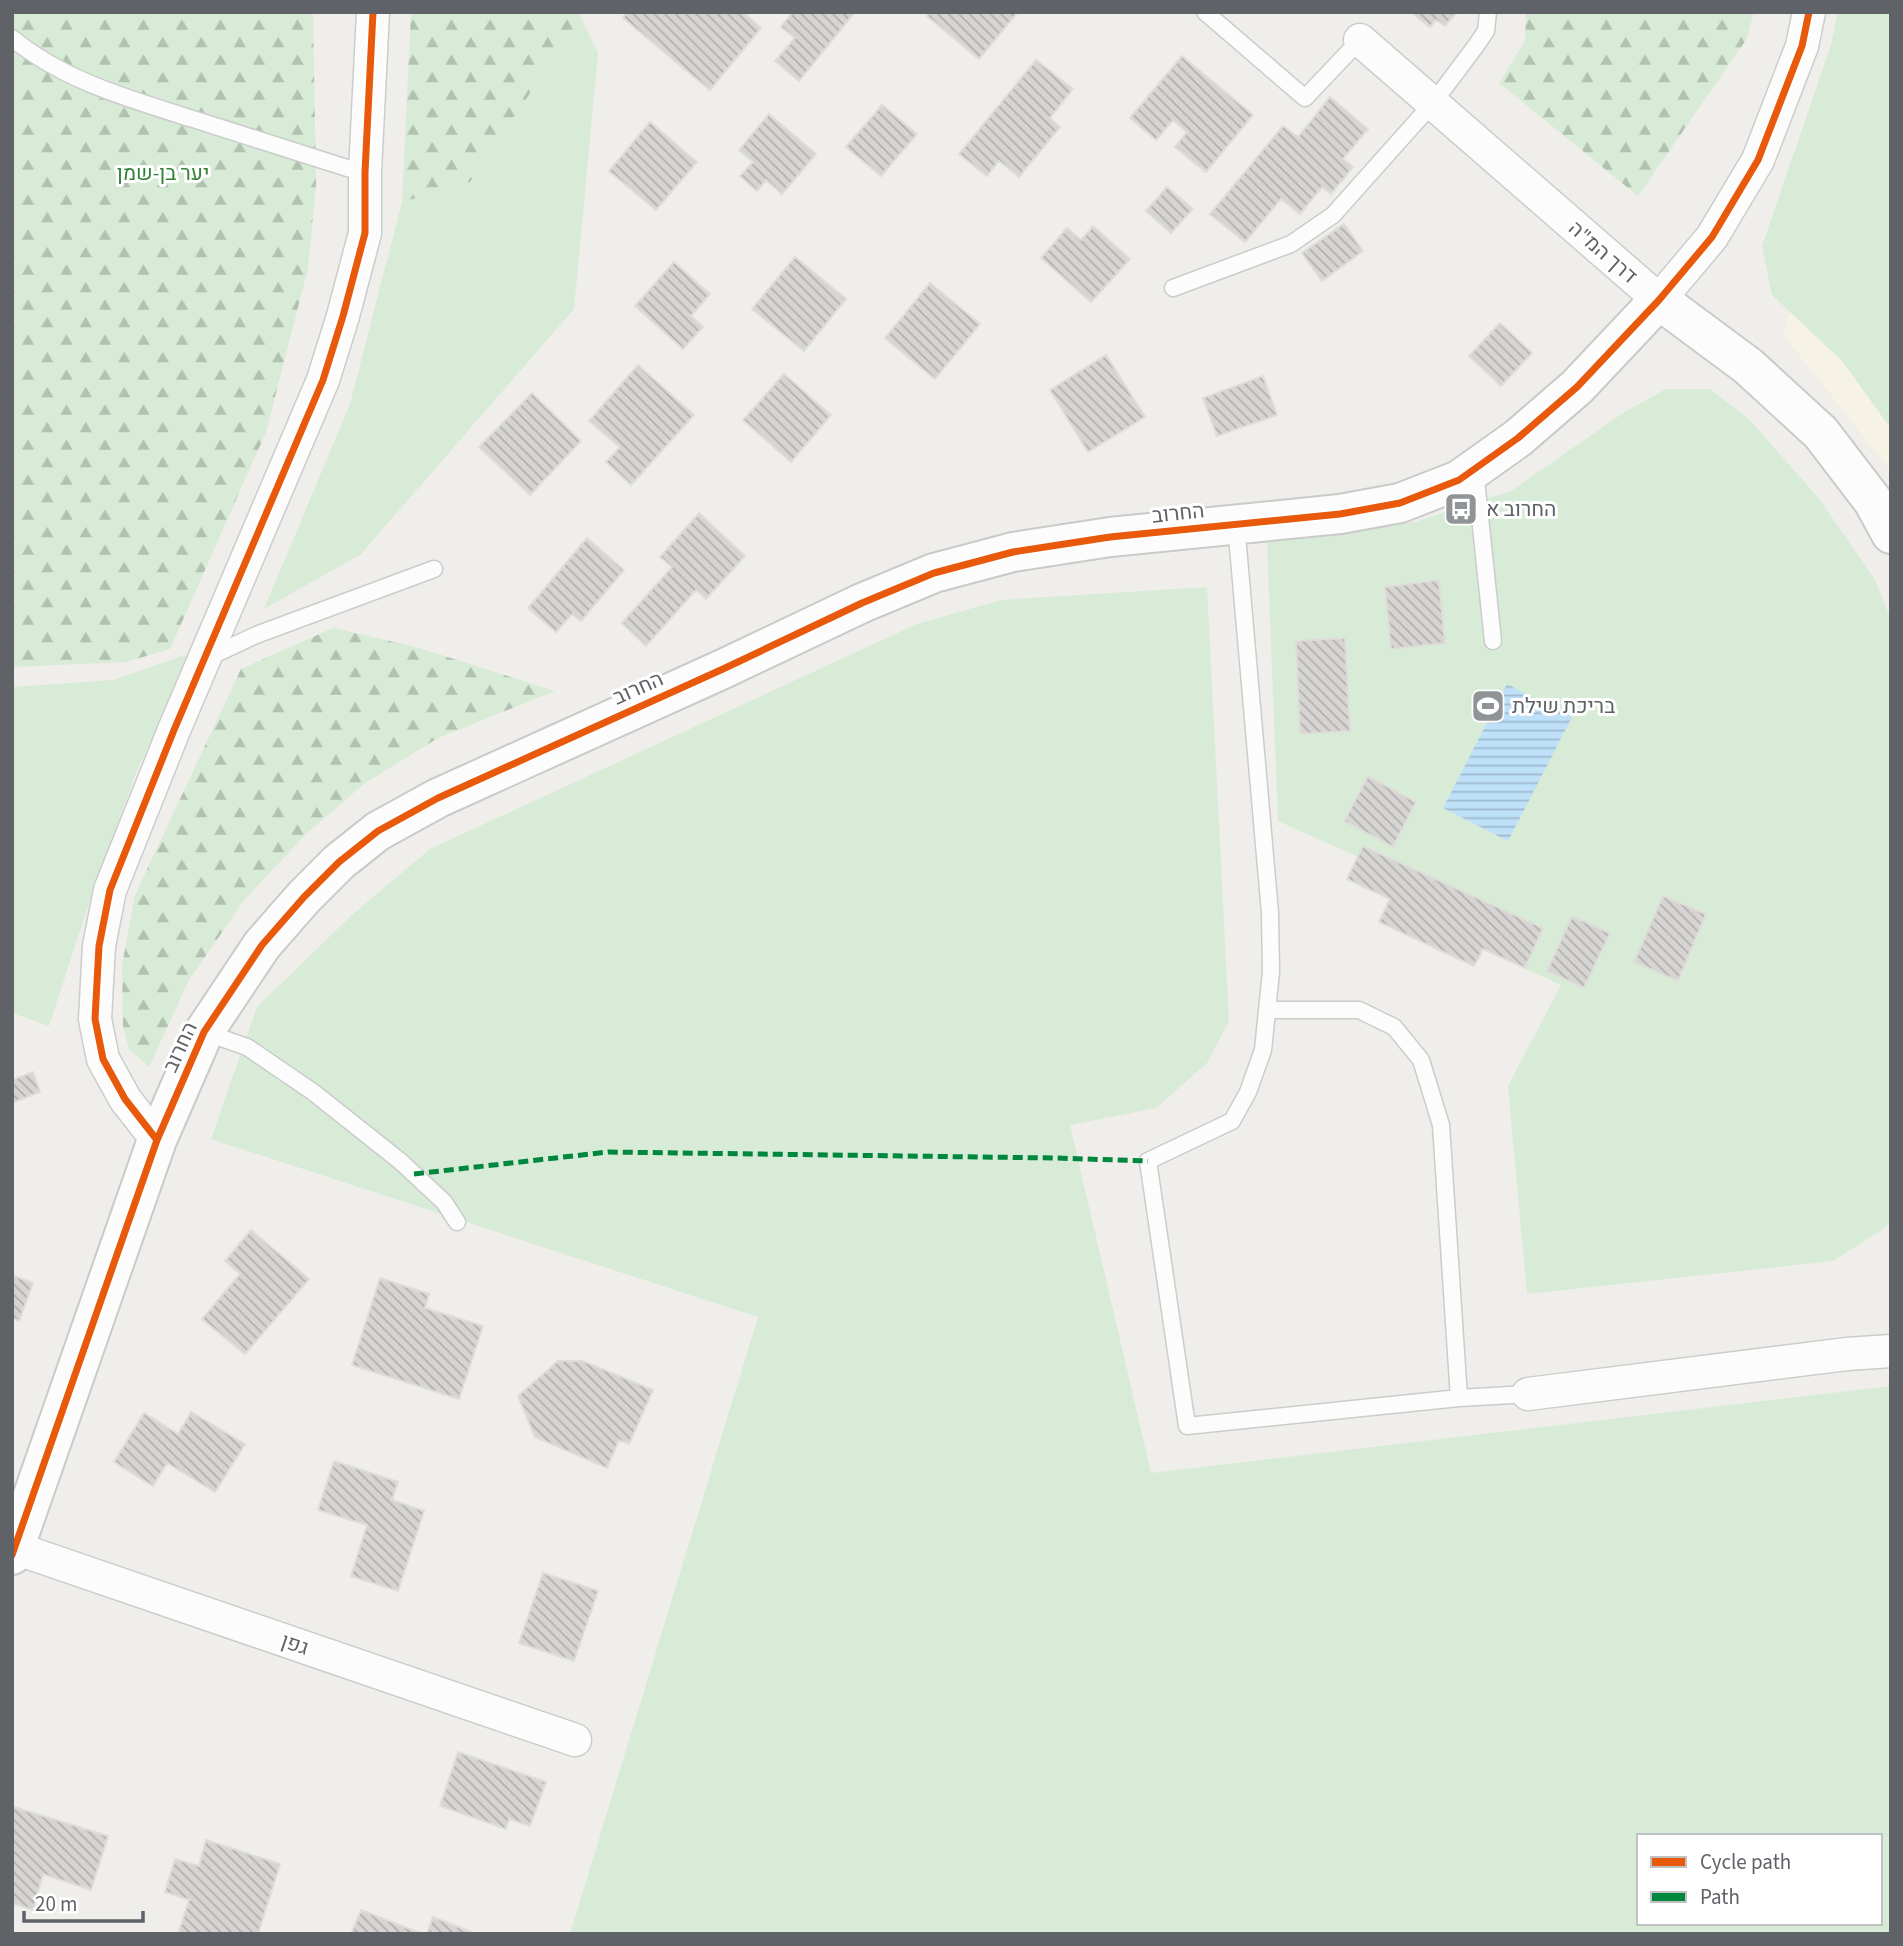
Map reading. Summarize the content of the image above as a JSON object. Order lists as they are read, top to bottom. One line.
{"streets":{"street":["דרך המ\"ה","החרוב","גפן"]},"crossings":[["דרך המ\"ה","החרוב"],["החרוב","גפן"]],"parks":["יער בן-שמן"],"places":{"bus stop":["החרוב א"],"sports":["בריכת שילת"]},"legend":["Cycle path","Path"],"scale_bar":"20 m"}
